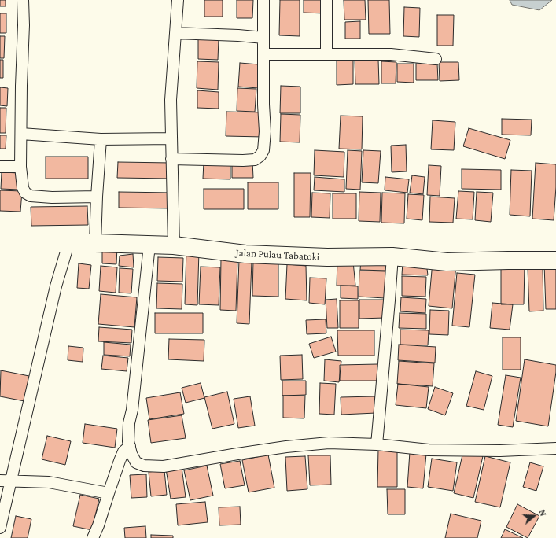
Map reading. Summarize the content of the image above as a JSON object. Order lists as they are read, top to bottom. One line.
{"streets":{"highway":["Jalan Pulau Tabatoki"]},"north":"right"}
